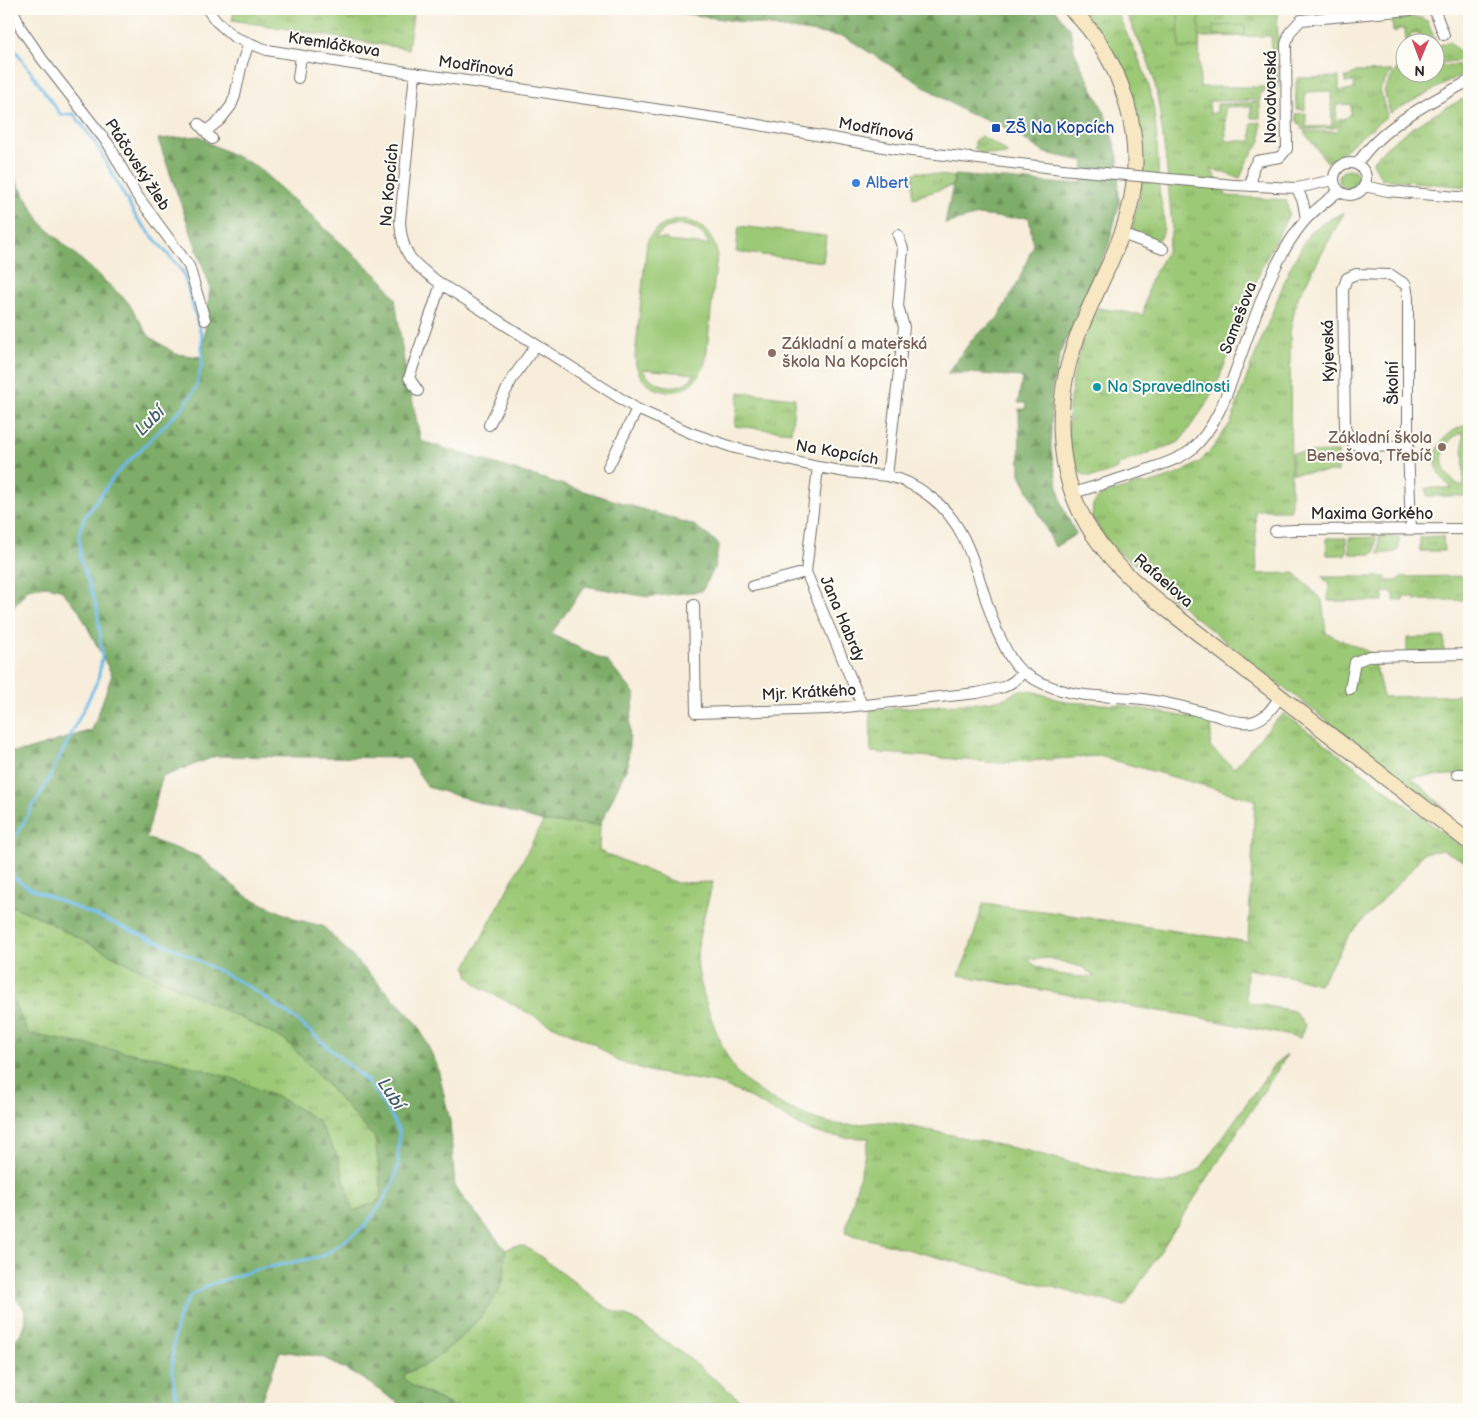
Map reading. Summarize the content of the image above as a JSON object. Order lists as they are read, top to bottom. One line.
{"streets":{"main road":["Rafaelova"],"street":["Kremláčkova","Modřínová","Novodvorská","Ptáčovský žleb","Na Kopcích","Samešova","Kyjevská","Školní","Maxima Gorkého","Jana Habrdy","Mjr. Krátkého"]},"crossings":[["Kremláčkova","Modřínová"],["Kremláčkova","Na Kopcích"],["Modřínová","Novodvorská"],["Modřínová","Na Kopcích"],["Modřínová","Samešova"],["Na Kopcích","Jana Habrdy"],["Samešova","Rafaelova"],["Kyjevská","Školní"],["Školní","Maxima Gorkého"],["Jana Habrdy","Mjr. Krátkého"]],"water":["Lubí"],"places":{"transit":["ZŠ Na Kopcích"],"other":["Albert","Základní a mateřská škola Na Kopcích","Na Spravedlnosti","Základní škola Benešova, Třebíč"]},"north":"bottom"}
